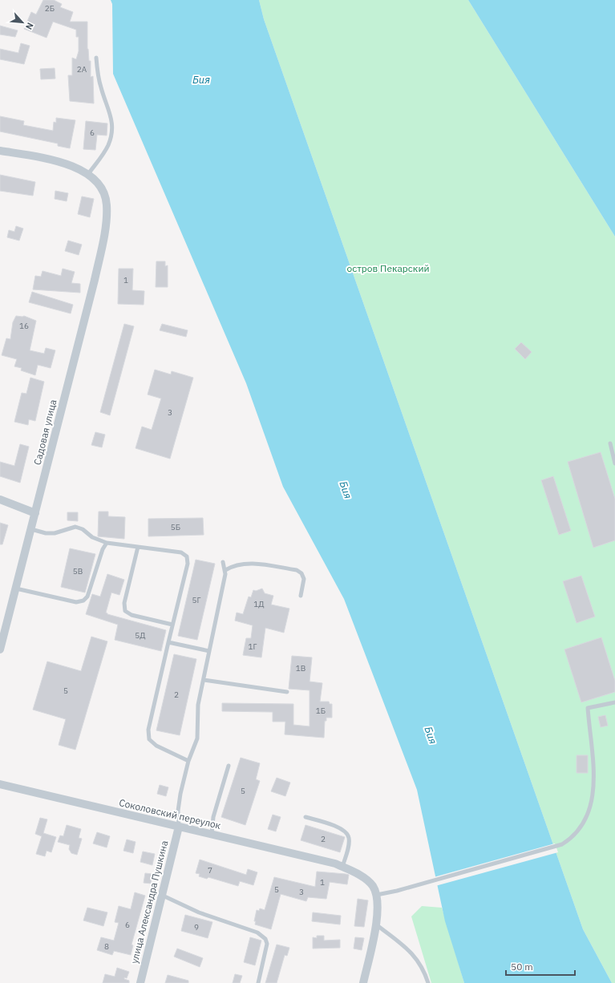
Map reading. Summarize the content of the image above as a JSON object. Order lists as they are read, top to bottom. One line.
{"streets":{"street":["Садовая улица","Соколовский переулок","улица Александра Пушкина"]},"crossings":[["Соколовский переулок","улица Александра Пушкина"]],"water":["Бия"],"parks":["остров Пекарский"],"house_numbers":["2Б","2А","6","1","16","3","5Б","5В","5Г","1Д","5Д","1Г","1В","5","2","1Б","5","2","7","1","5","3","6","9","8"],"scale_bar":"50 m","north":"bottom right"}
